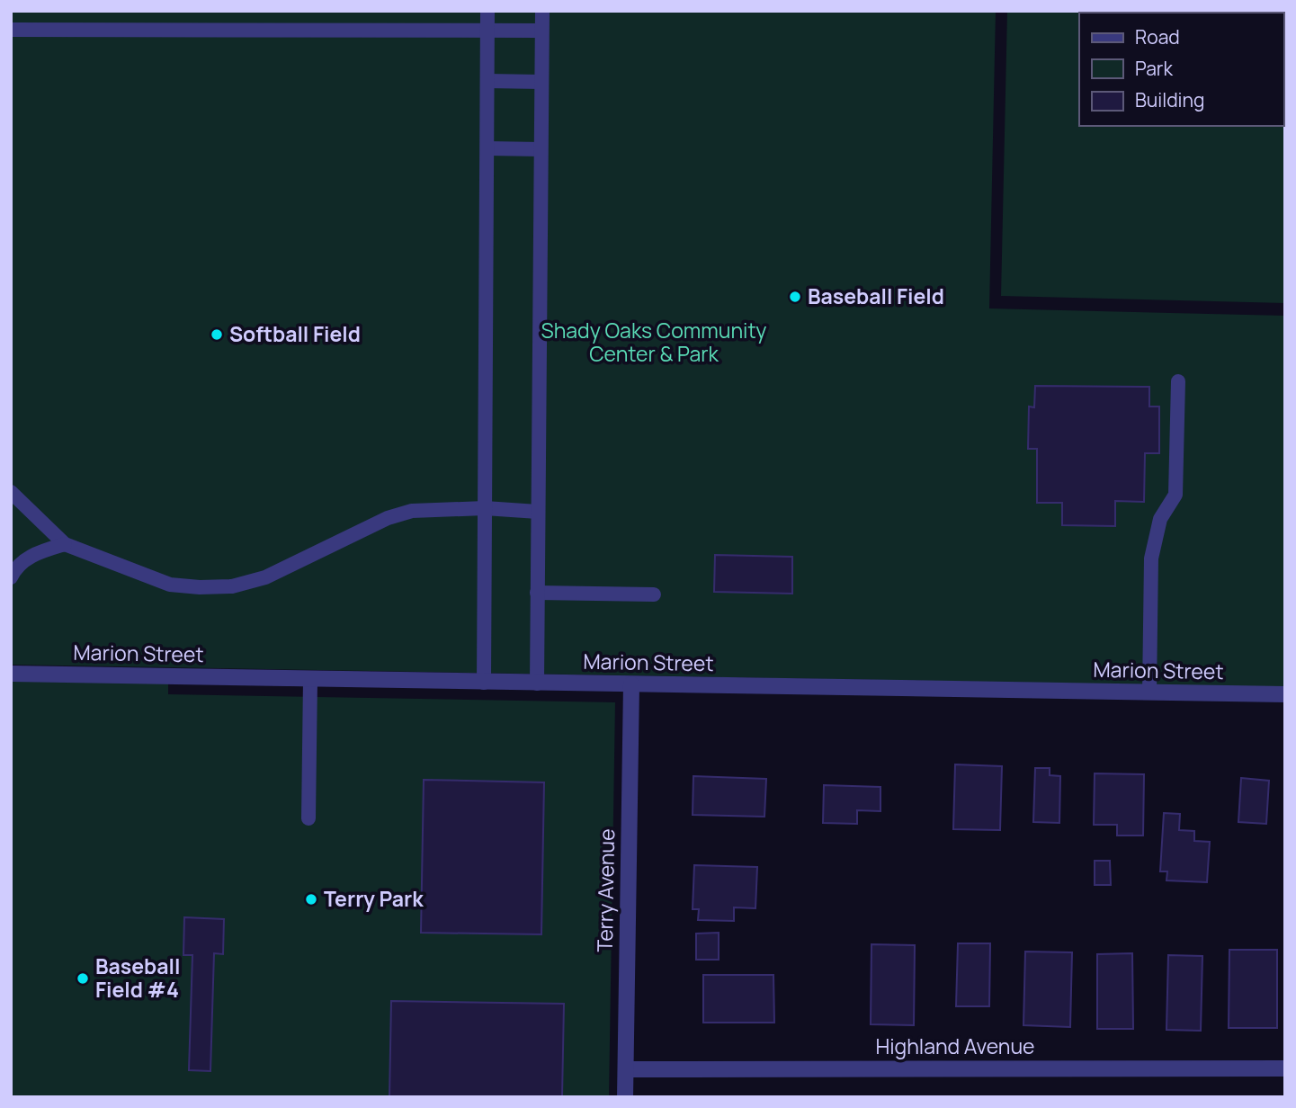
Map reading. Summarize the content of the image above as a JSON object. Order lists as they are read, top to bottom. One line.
{"streets":{"street":["Marion Street","Terry Avenue","Highland Avenue"]},"crossings":[["Marion Street","Terry Avenue"],["Terry Avenue","Highland Avenue"]],"parks":["Shady Oaks Community Center & Park"],"places":["Baseball Field","Softball Field","Terry Park","Baseball Field #4"],"legend":["Road","Park","Building"]}
